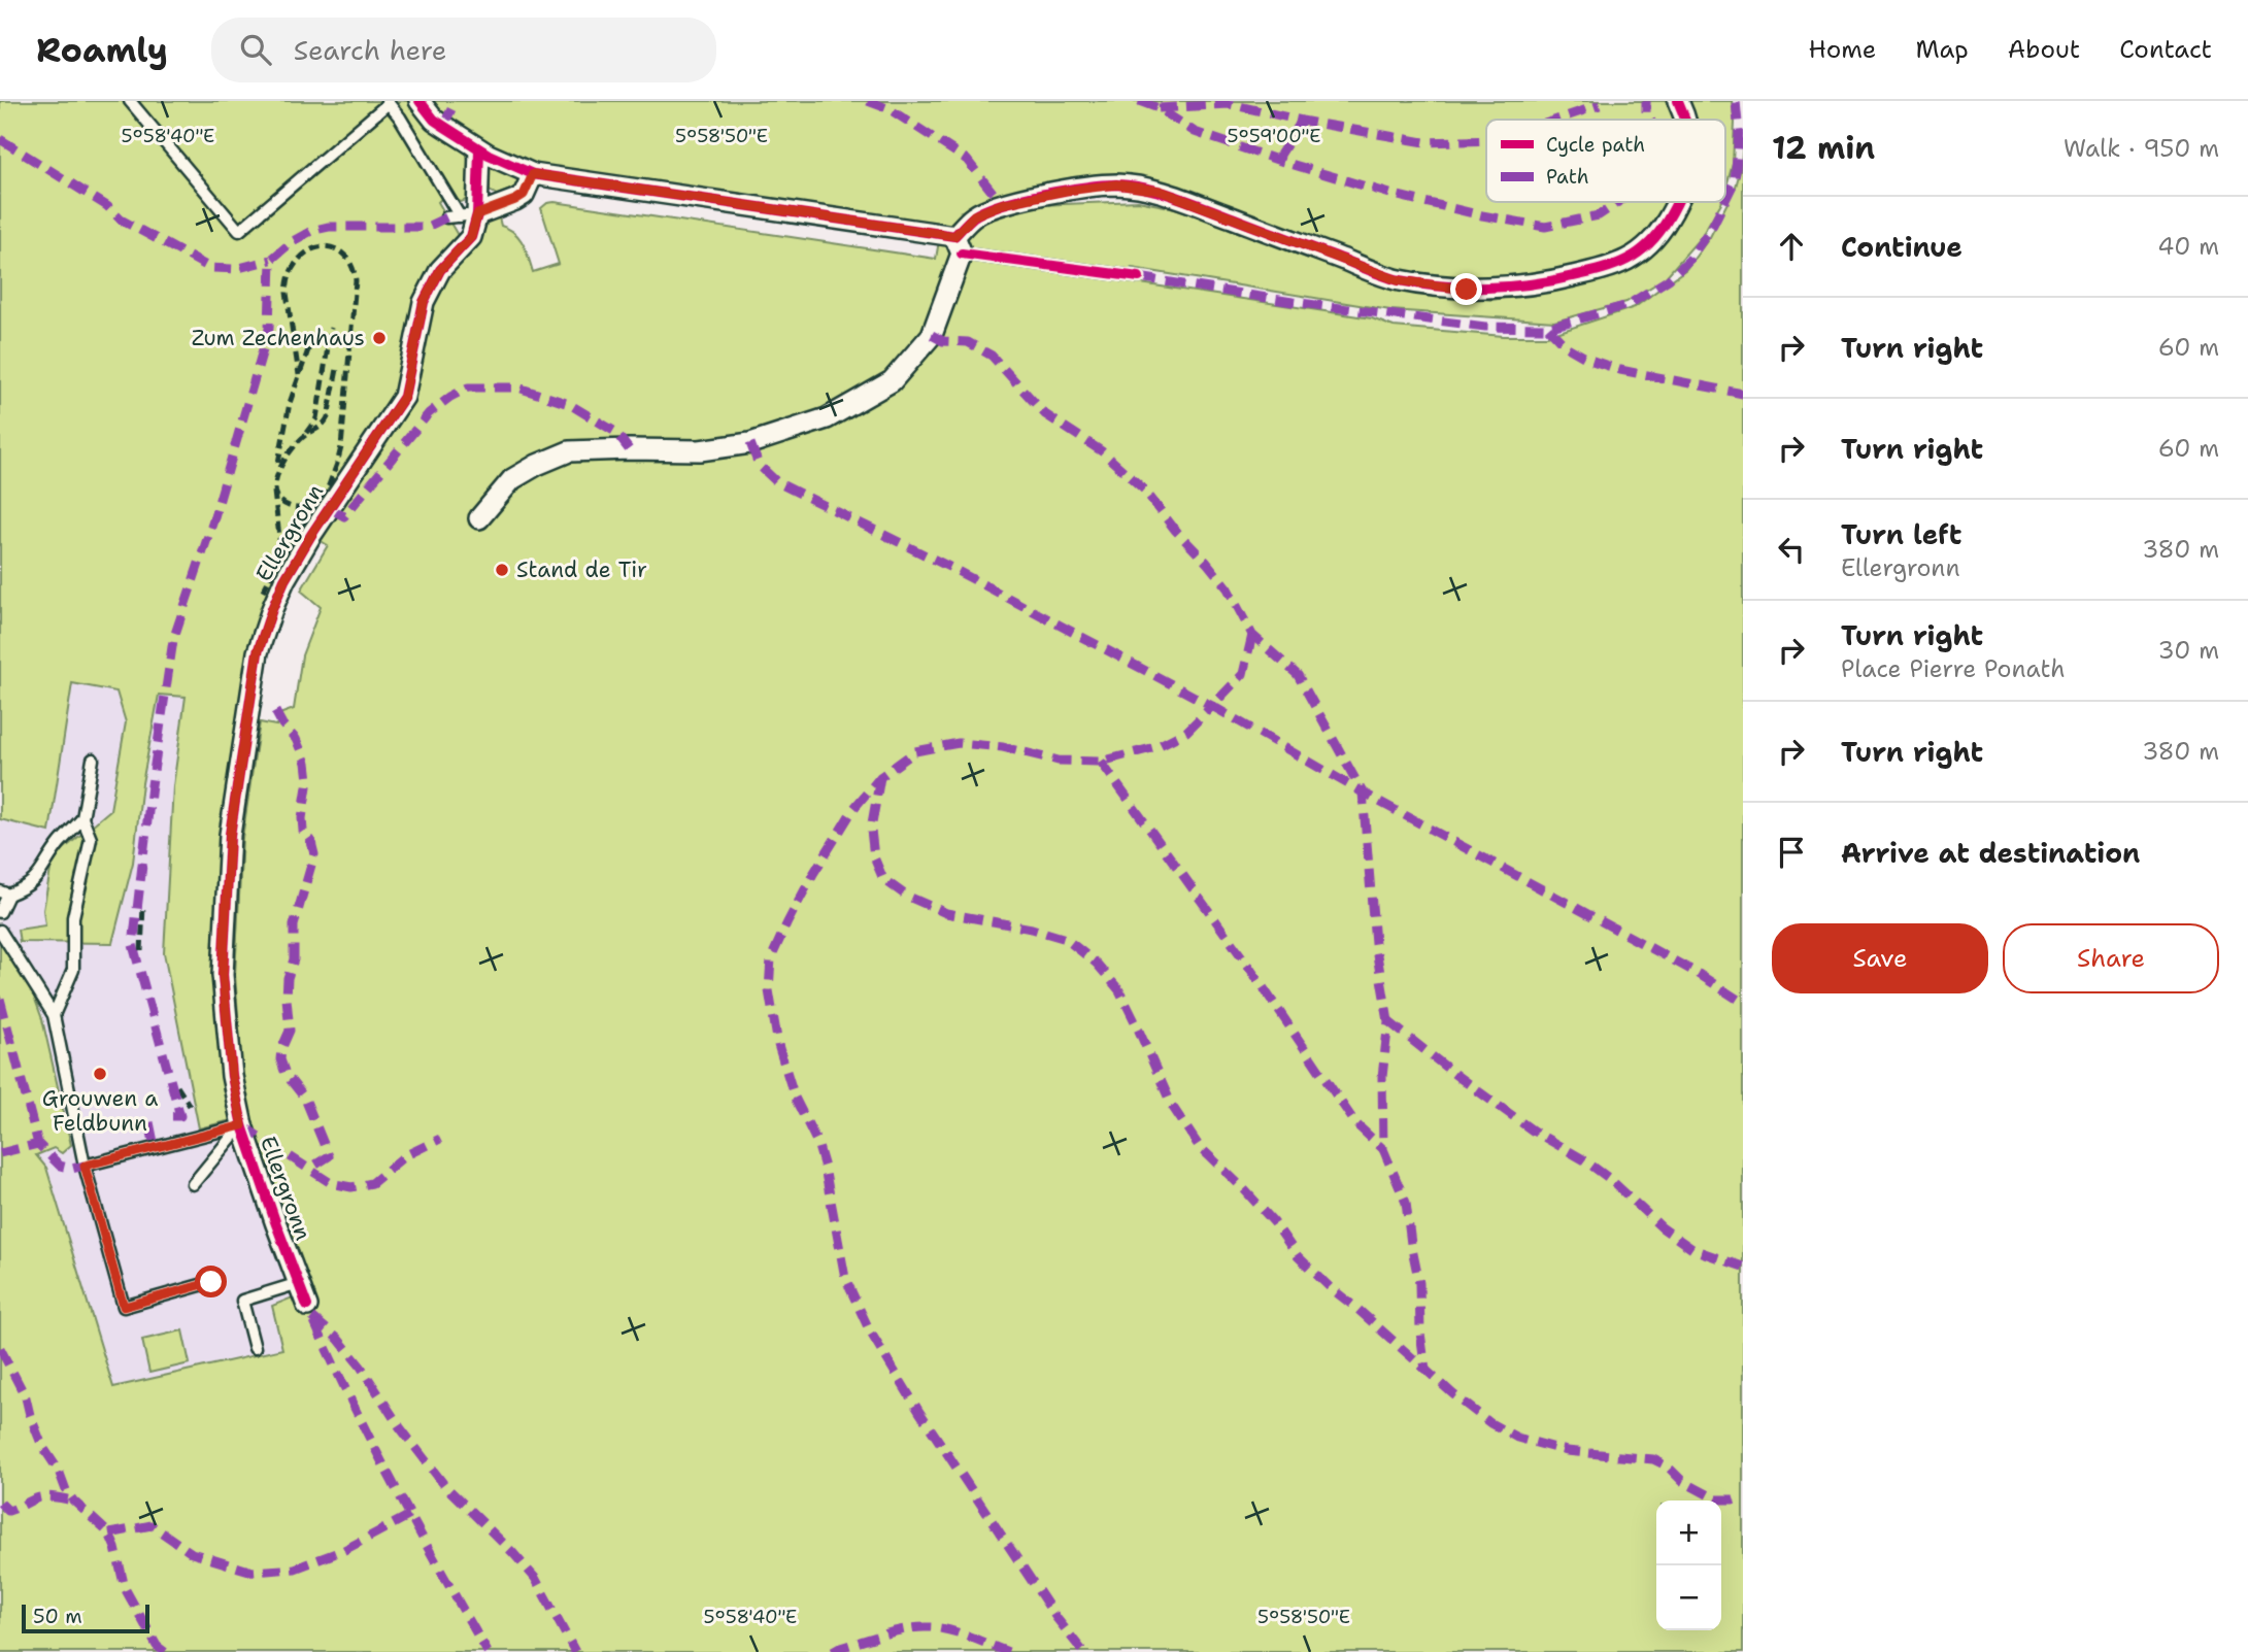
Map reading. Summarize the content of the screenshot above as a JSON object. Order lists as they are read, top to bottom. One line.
{"streets":{"street":["Ellergronn"]},"places":["Zum Zechenhaus","Stand de Tir","Grouwen a Feldbunn"],"legend":["Cycle path","Path"],"scale_bar":"50 m","page":{"header":"Roamly","search":"Search here","nav":["Home","Map","About","Contact"],"heading":["12 min","Walk · 950 m"],"list":[["Continue","40 m"],["Turn right","60 m"],["Turn right","60 m"],["Turn left","Ellergronn","380 m"],["Turn right","Place Pierre Ponath","30 m"],["Turn right","380 m"],"Arrive at destination"],"buttons":["Save","Share"],"map_buttons":["+","−"],"scale":"50 m"},"coordinates":["5°58'40\"E","5°58'50\"E","5°59'00\"E"]}
